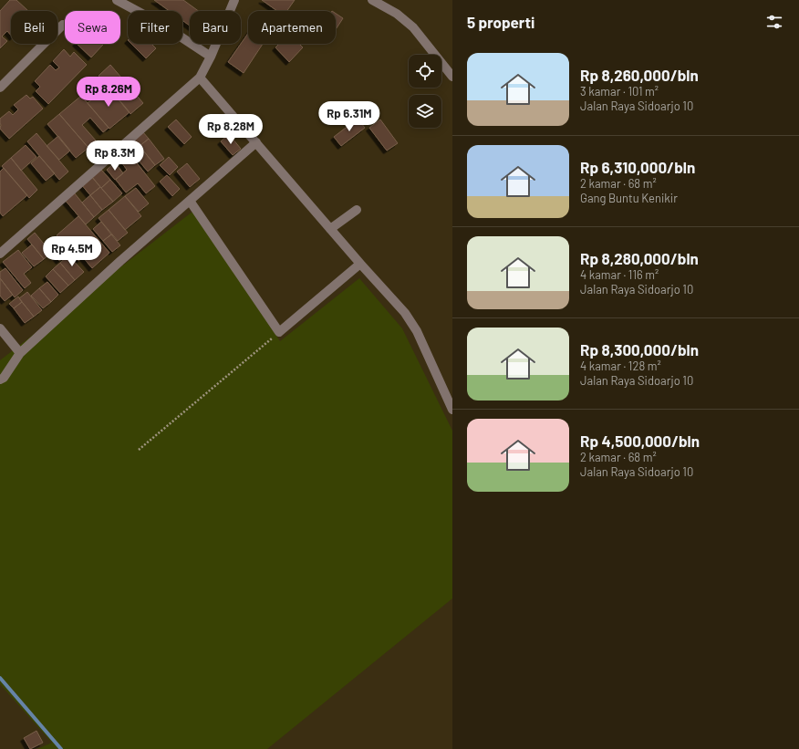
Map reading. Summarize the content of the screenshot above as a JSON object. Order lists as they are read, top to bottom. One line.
{"page":{"heading":"5 properti","chip":["Beli","Sewa","Filter","Baru","Apartemen"],"list":[{"name":"Rp 8,260,000/bln","note":"3 kamar · 101 m² · Jalan Raya Sidoarjo 10"},{"name":"Rp 6,310,000/bln","note":"2 kamar · 68 m² · Gang Buntu Kenikir"},{"name":"Rp 8,280,000/bln","note":"4 kamar · 116 m² · Jalan Raya Sidoarjo 10"},{"name":"Rp 8,300,000/bln","note":"4 kamar · 128 m² · Jalan Raya Sidoarjo 10"},{"name":"Rp 4,500,000/bln","note":"2 kamar · 68 m² · Jalan Raya Sidoarjo 10"}],"price":["Rp 8.26M","Rp 6.31M","Rp 8.28M","Rp 8.3M","Rp 4.5M"]}}
